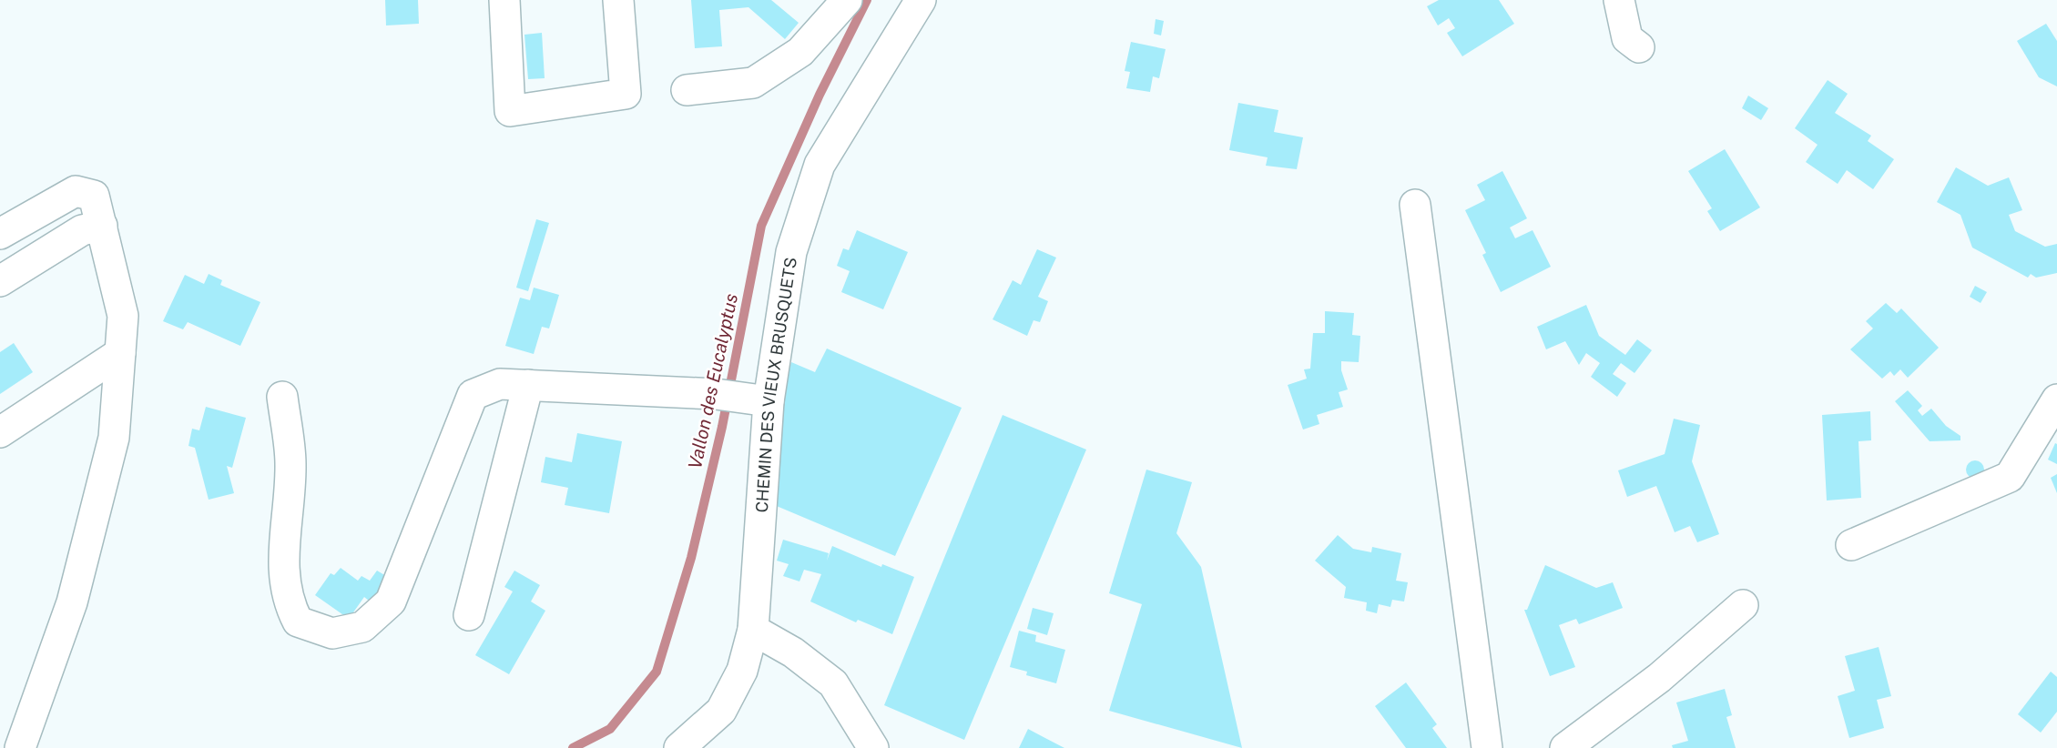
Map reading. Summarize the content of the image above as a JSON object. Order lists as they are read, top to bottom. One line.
{"streets":{"street":["CHEMIN DES VIEUX BRUSQUETS"]},"water":["Vallon des Eucalyptus"]}
